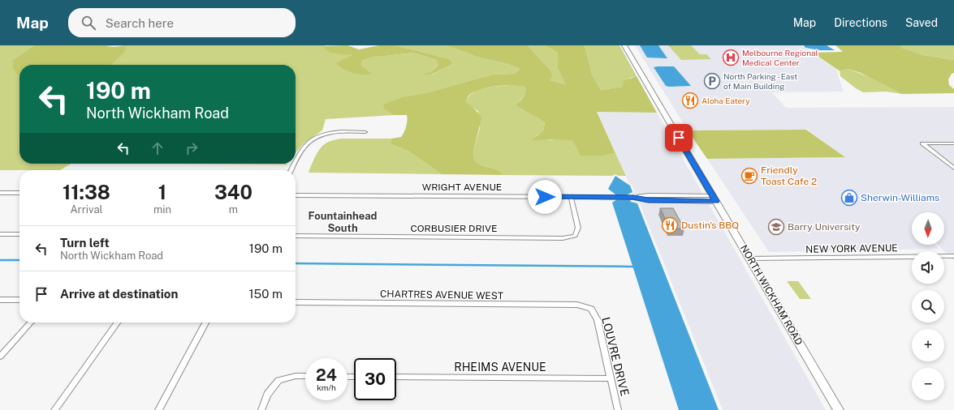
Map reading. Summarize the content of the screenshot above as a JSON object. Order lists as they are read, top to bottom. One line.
{"streets":{"main road":["NORTH WICKHAM ROAD"],"street":["WRIGHT AVENUE","CORBUSIER DRIVE","NEW YORK AVENUE","CHARTRES AVENUE WEST","LOUVRE DRIVE","RHEIMS AVENUE"]},"crossings":[["WRIGHT AVENUE","CORBUSIER DRIVE"],["WRIGHT AVENUE","NORTH WICKHAM ROAD"],["NEW YORK AVENUE","NORTH WICKHAM ROAD"],["CHARTRES AVENUE WEST","LOUVRE DRIVE"],["LOUVRE DRIVE","RHEIMS AVENUE"]],"districts":["Fountainhead South"],"places":{"hospital":["Melbourne Regional Medical Center"],"parking":["North Parking - East of Main Building"],"restaurant":["Aloha Eatery","Dustin's BBQ"],"cafe":["Friendly Toast Cafe 2"],"shop":["Sherwin-Williams"],"school or university":["Barry University"]},"north":"bottom","page":{"header":"Map","search":"Search here","nav":["Map","Directions","Saved"],"turn":["190 m","North Wickham Road"],"eta":["11:38","Arrival","1","min","340","m"],"map_buttons":["+","−"],"list":[{"name":"Turn left","note":"North Wickham Road","value":"190 m"},{"name":"Arrive at destination","value":"150 m"}],"speed":"24 km/h","limit":"30"}}
